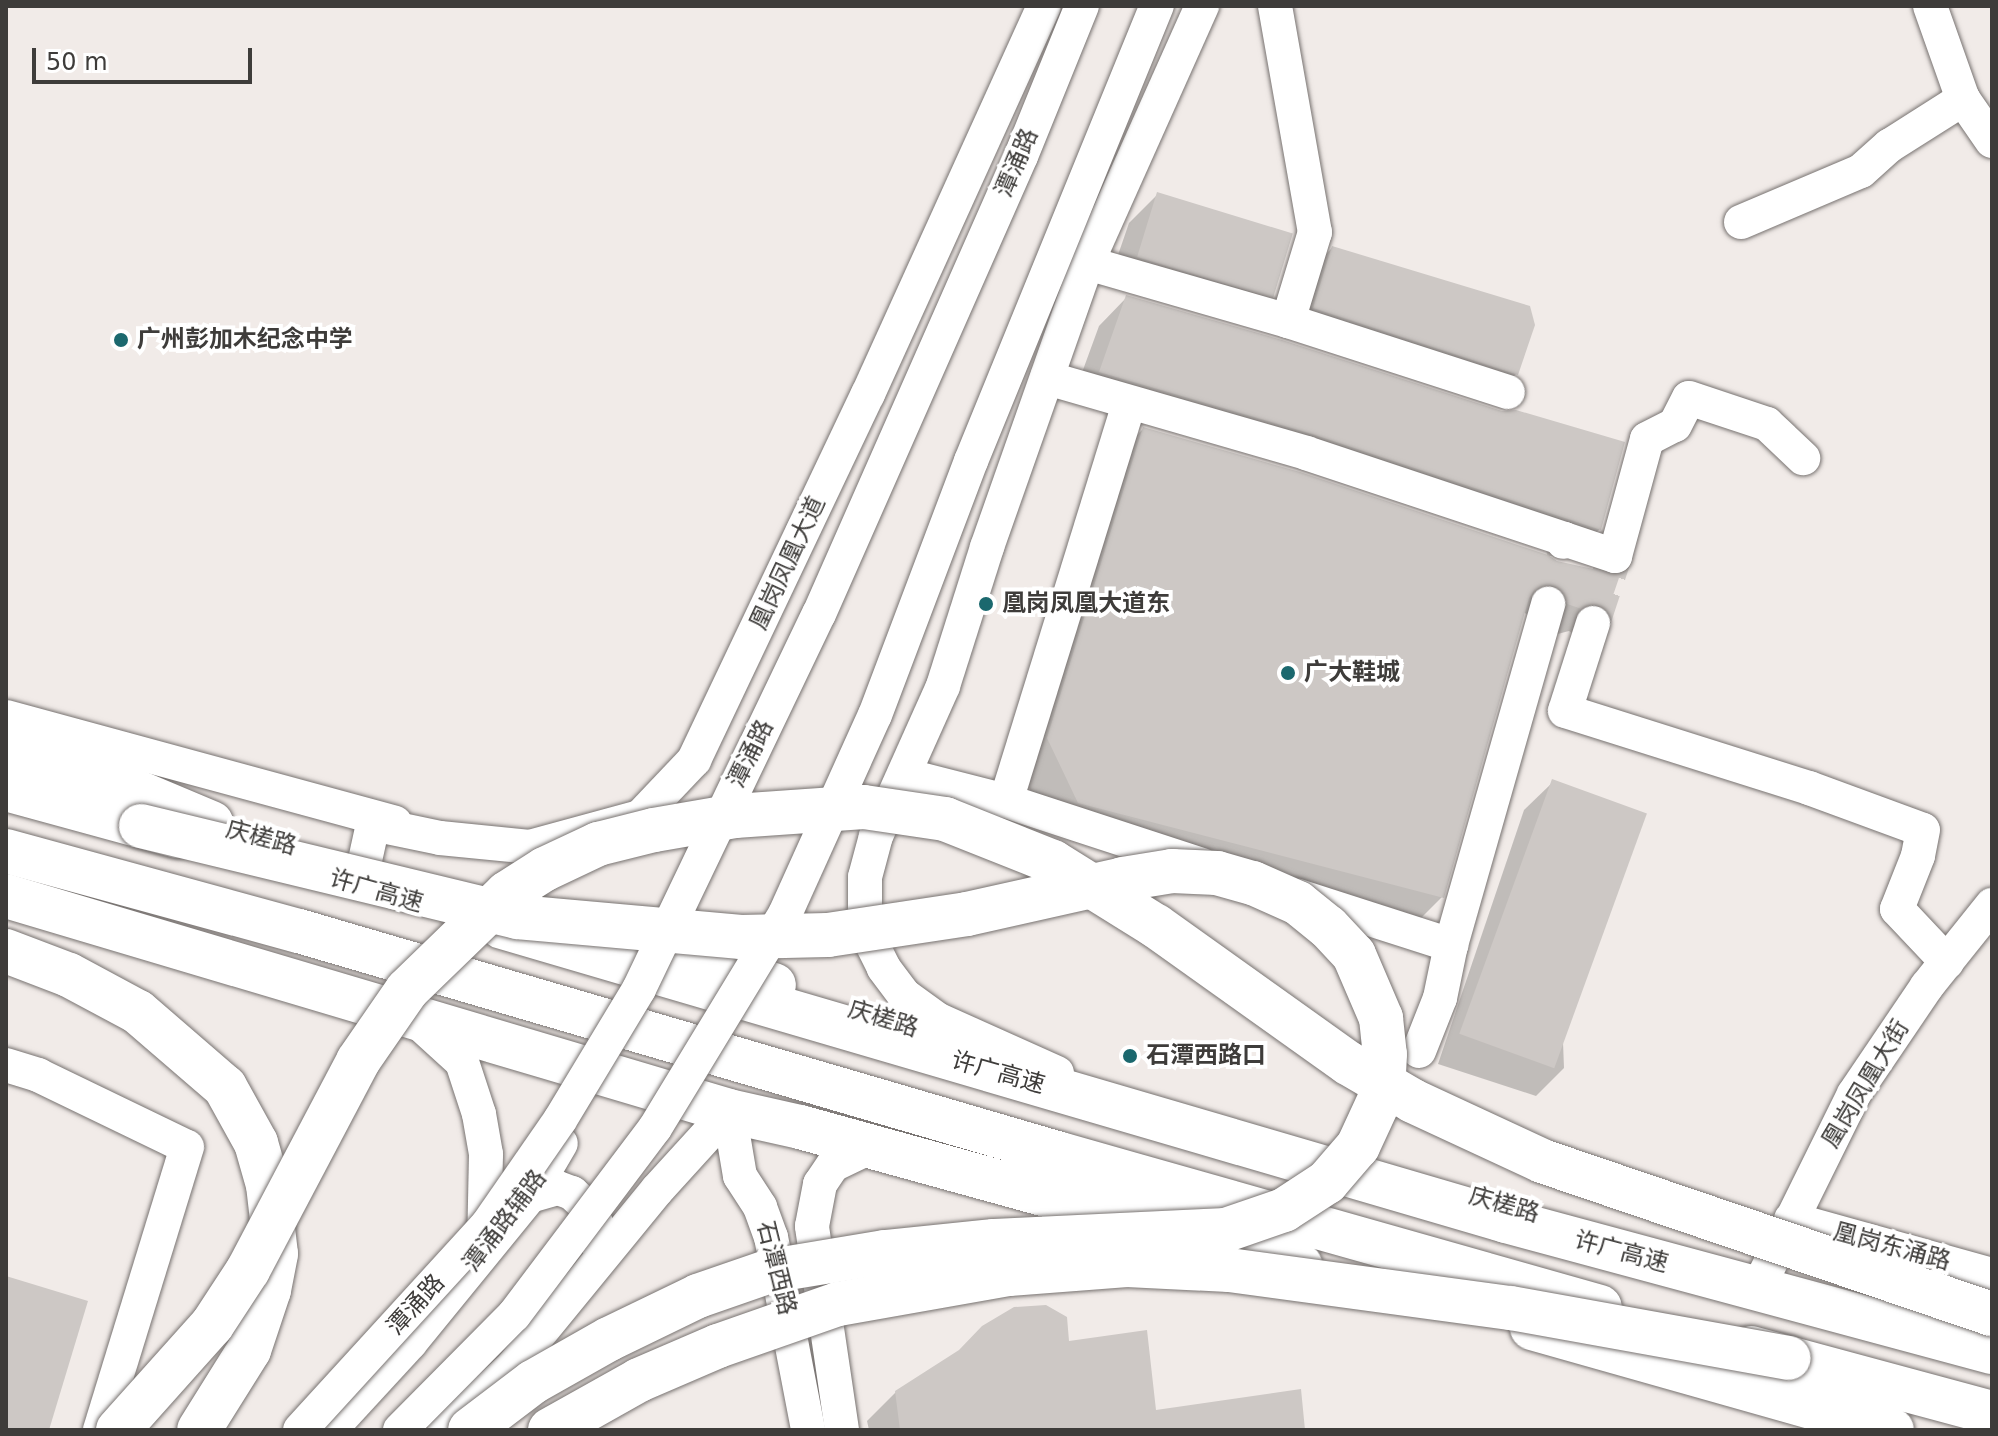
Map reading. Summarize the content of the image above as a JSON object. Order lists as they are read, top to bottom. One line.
{"streets":{"main road":["庆槎路","许广高速"],"street":["潭涌路","凰岗凤凰大道","凰岗凤凰大街","潭涌路辅路","凰岗东涌路","石潭西路"]},"crossings":[["凰岗凤凰大道","庆槎路"],["庆槎路","凰岗凤凰大街"],["凰岗凤凰大街","凰岗东涌路"]],"places":["广州彭加木纪念中学","凰岗凤凰大道东","广大鞋城","石潭西路口"],"scale_bar":"50 m"}
